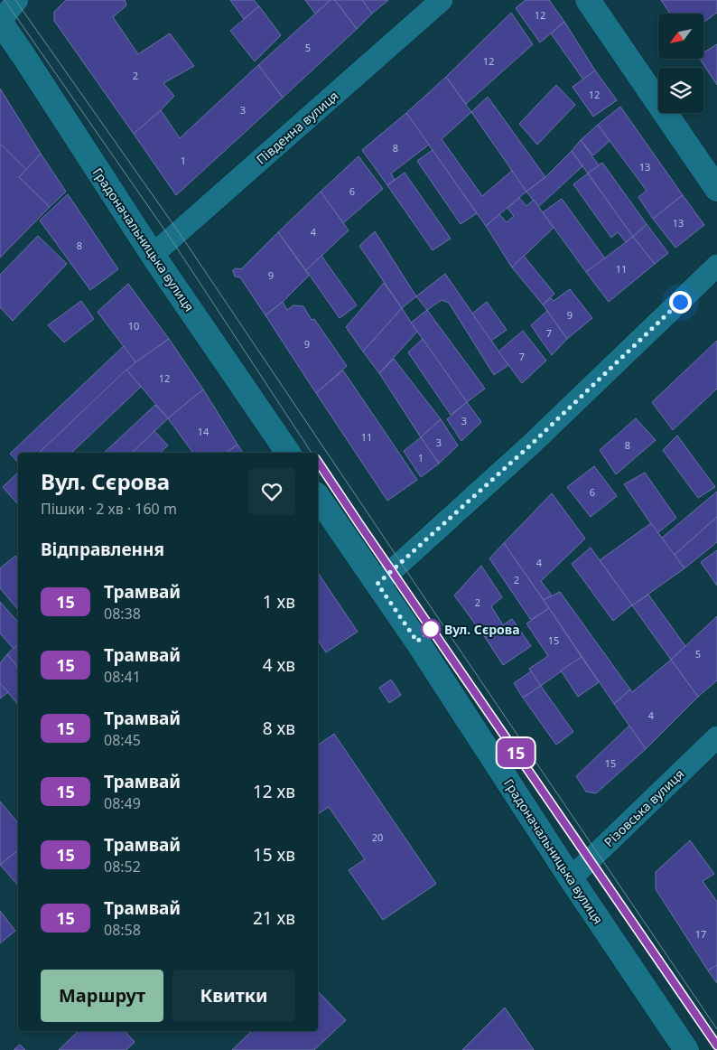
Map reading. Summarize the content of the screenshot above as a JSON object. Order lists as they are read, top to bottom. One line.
{"streets":{"street":["Південна вулиця","Градоначальницька вулиця","Різовська вулиця"]},"crossings":[["Південна вулиця","Градоначальницька вулиця"],["Градоначальницька вулиця","Різовська вулиця"]],"places":["Вул. Сєрова"],"lines":["tram line 15"],"house_numbers":["12","5","12","2","12","3","8","1","13","6","13","4","8","11","9","9","10","7","9","7","12","3","14","11","3","8","1","6","4","2","2","15","5","4","15","20","17"],"north":"bottom left","page":{"on_map":"15","heading":[["Вул. Сєрова","Пішки · 2 хв · 160 m"],"Відправлення"],"list":[{"mark":"15","name":"Трамвай","note":"08:38","value":"1 хв"},{"mark":"15","name":"Трамвай","note":"08:41","value":"4 хв"},{"mark":"15","name":"Трамвай","note":"08:45","value":"8 хв"},{"mark":"15","name":"Трамвай","note":"08:49","value":"12 хв"},{"mark":"15","name":"Трамвай","note":"08:52","value":"15 хв"},{"mark":"15","name":"Трамвай","note":"08:58","value":"21 хв"}],"buttons":["Маршрут","Квитки"]}}
